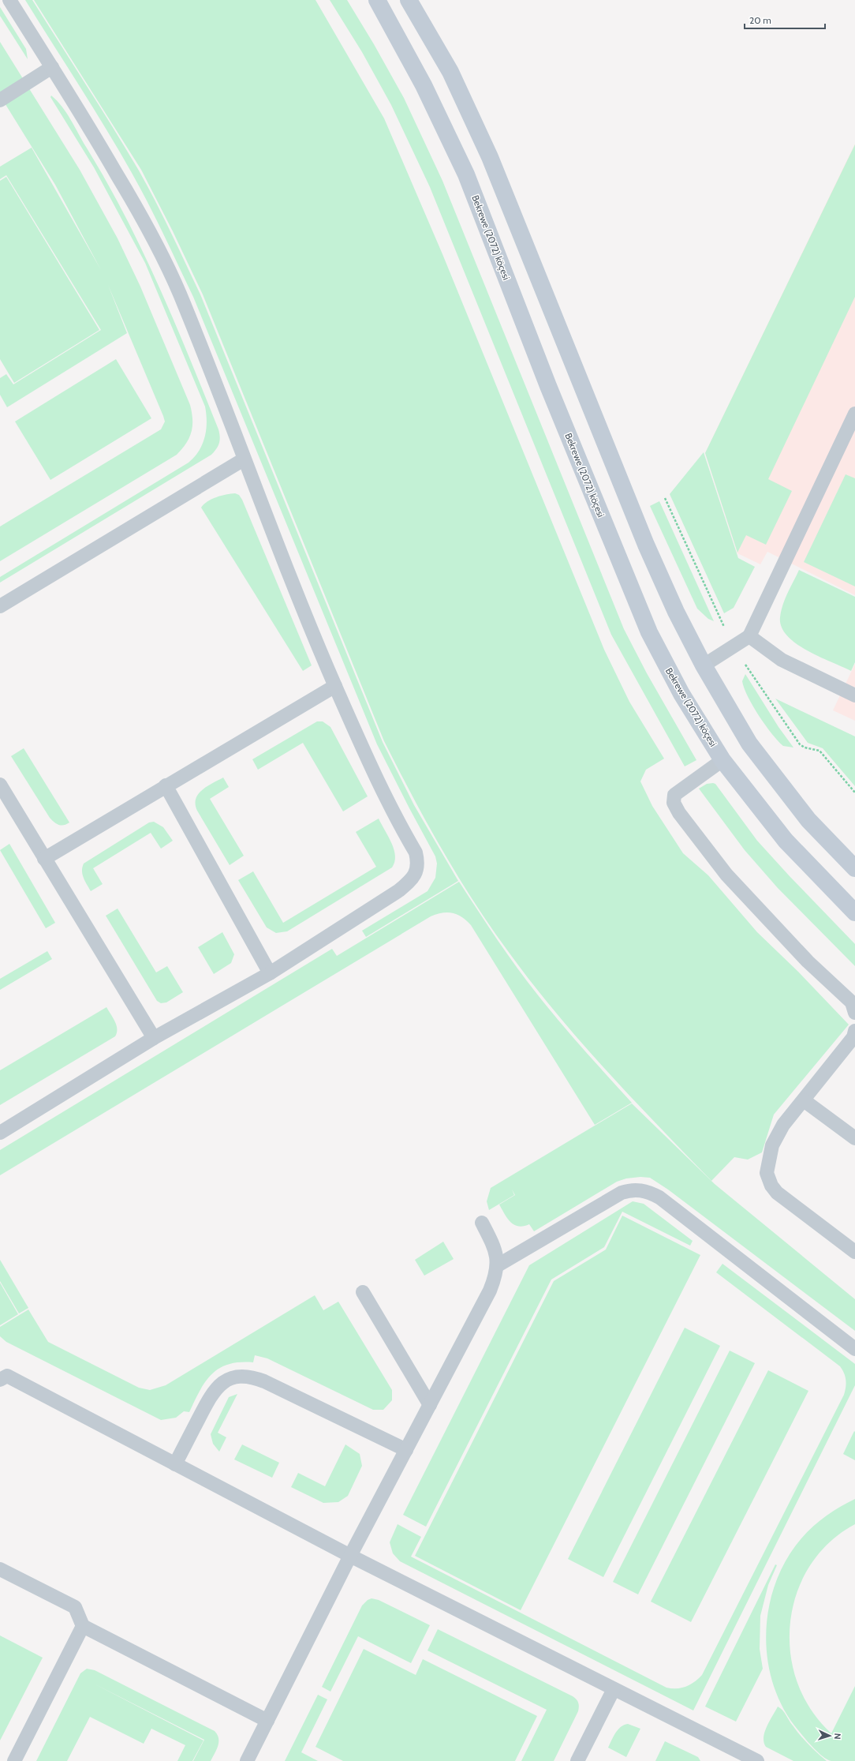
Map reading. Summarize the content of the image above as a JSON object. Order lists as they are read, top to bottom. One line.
{"streets":{"main road":["Bekrewe (2072) köçesi"]},"scale_bar":"20 m","north":"right"}
